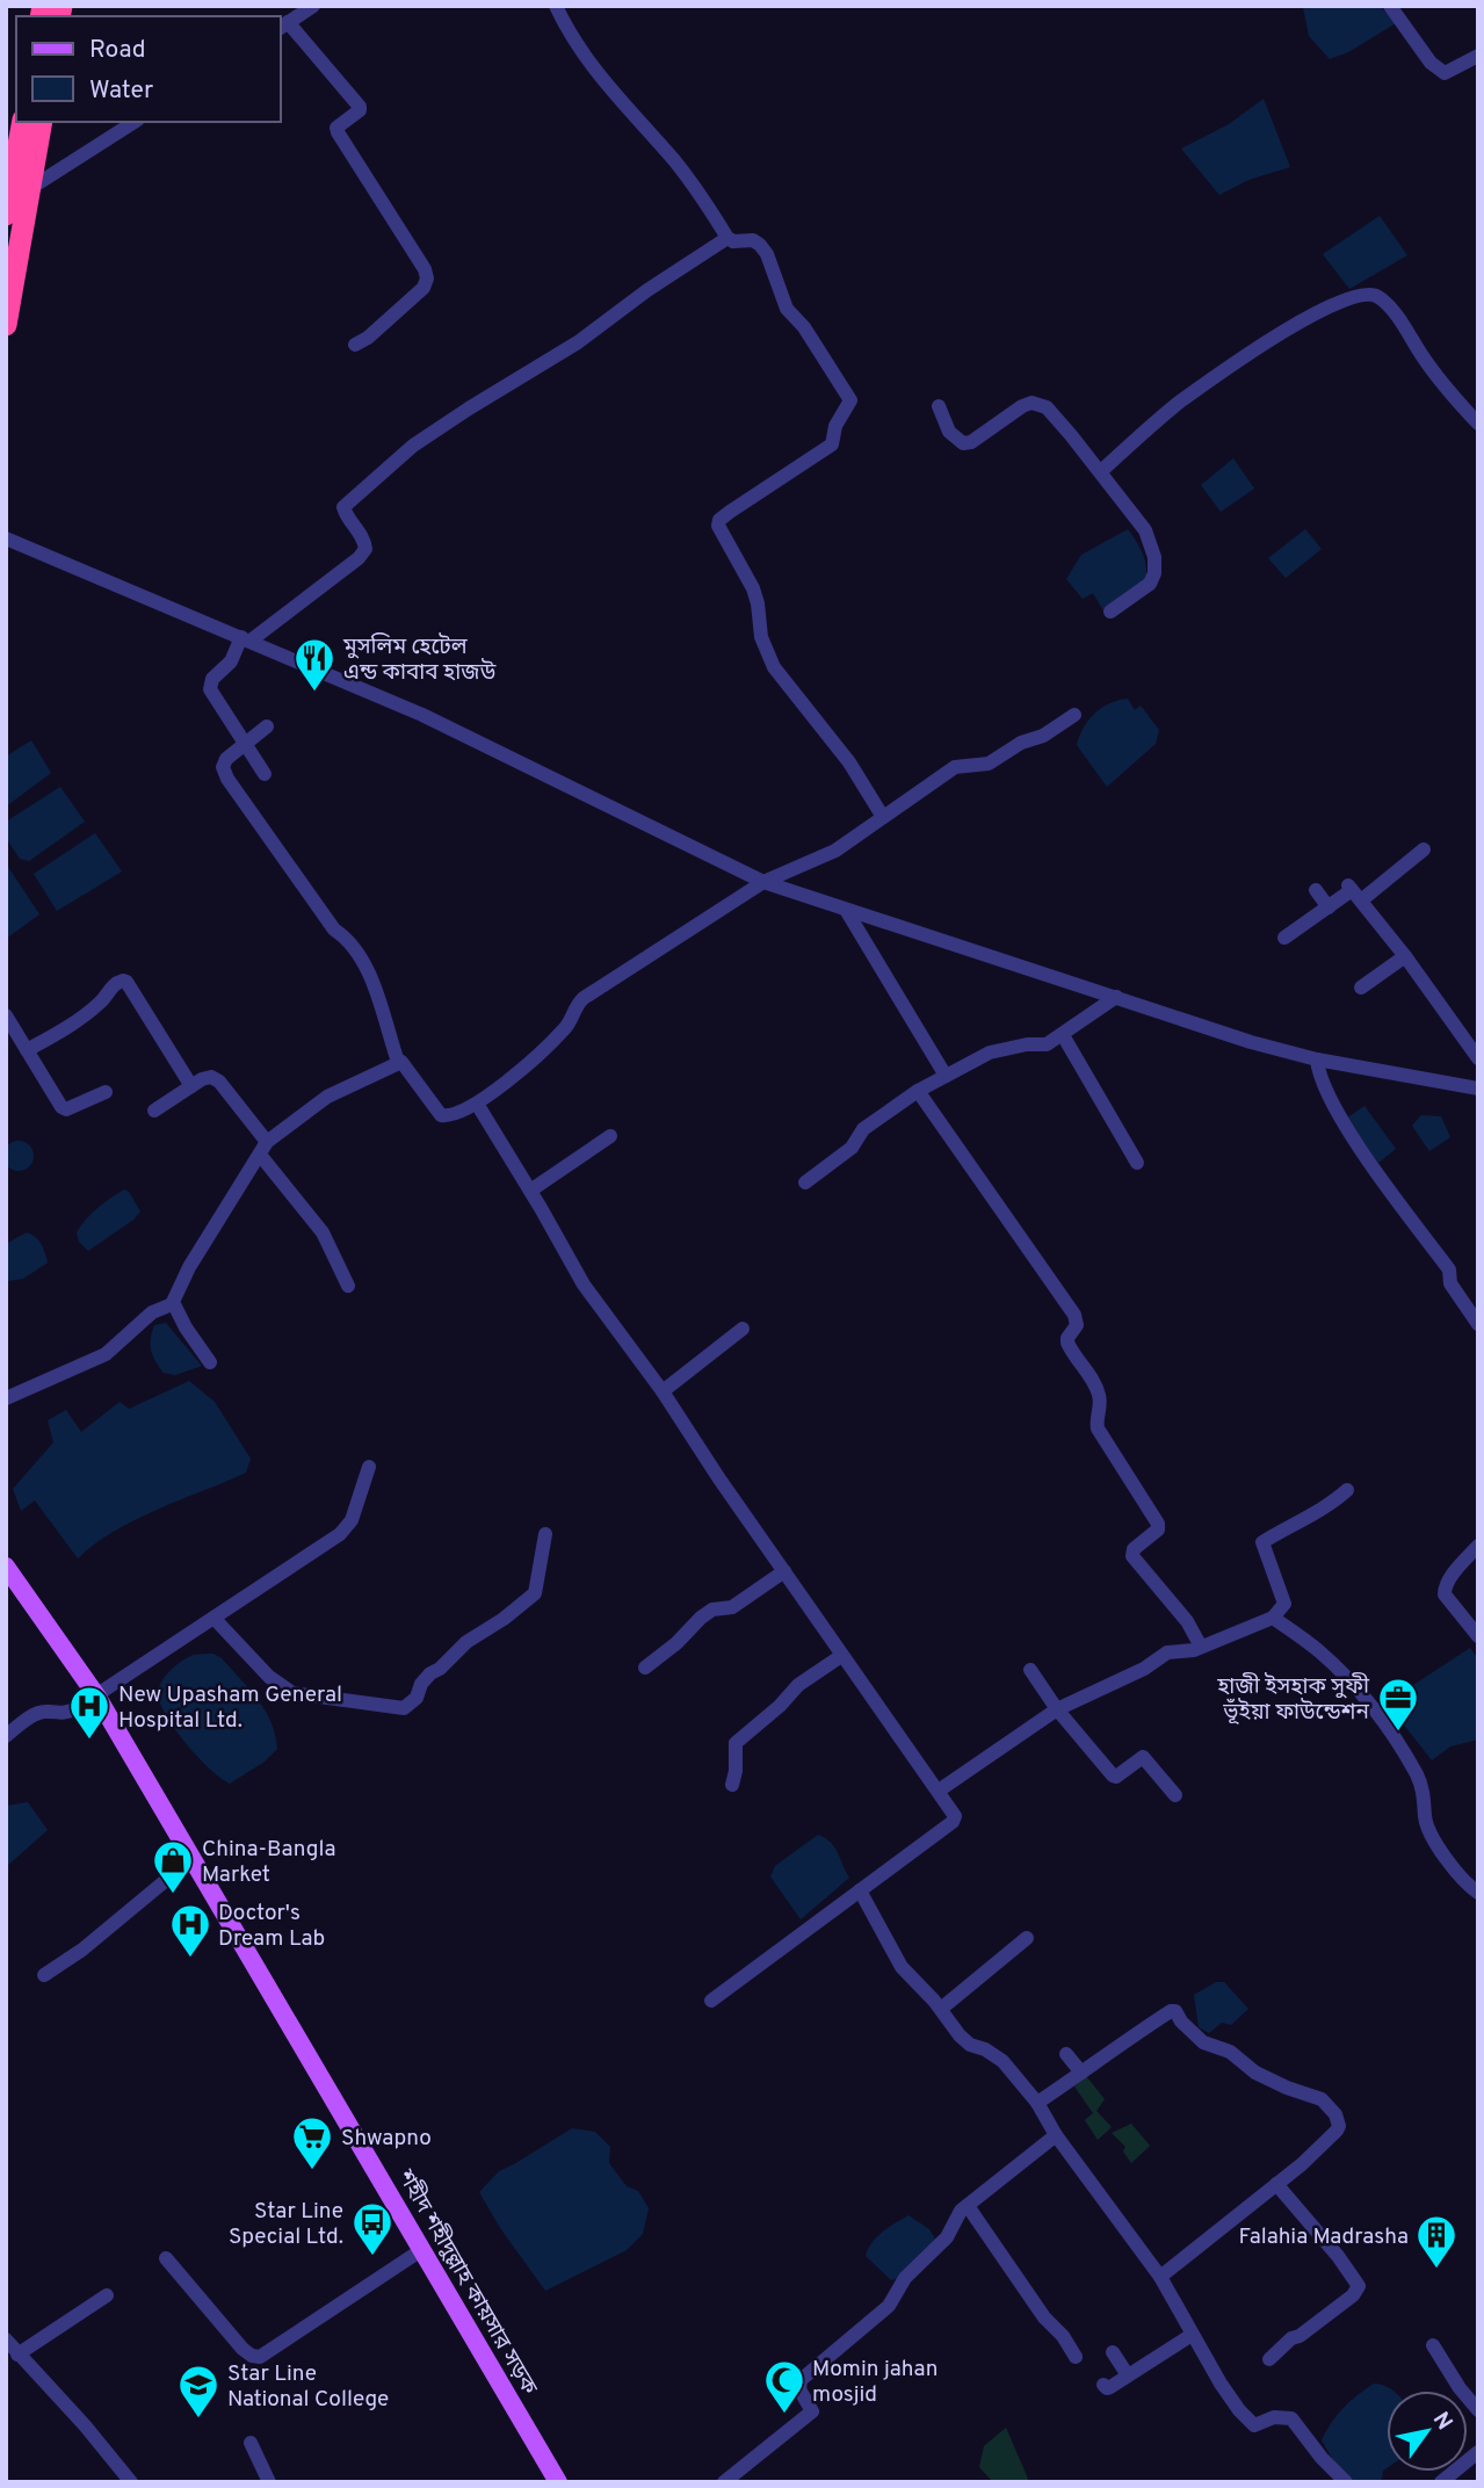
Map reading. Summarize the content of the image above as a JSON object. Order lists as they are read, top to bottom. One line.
{"streets":{"main road":["শহীদ শহীদুল্লাহ কায়সার সড়ক"]},"places":{"restaurant":["মুসলিম হেটেল এন্ড কাবাব হাজউ"],"office":["হাজী ইসহাক সুফী ভূঁইয়া ফাউন্ডেশন"],"hospital":["New Upasham General Hospital Ltd.","Doctor's Dream Lab"],"shop":["China-Bangla Market"],"supermarket":["Shwapno"],"bus stop":["Star Line Special Ltd."],"building":["Falahia Madrasha"],"mosque":["Momin jahan mosjid"],"school or university":["Star Line National College"]},"legend":["Road","Water"],"north":"top right"}
